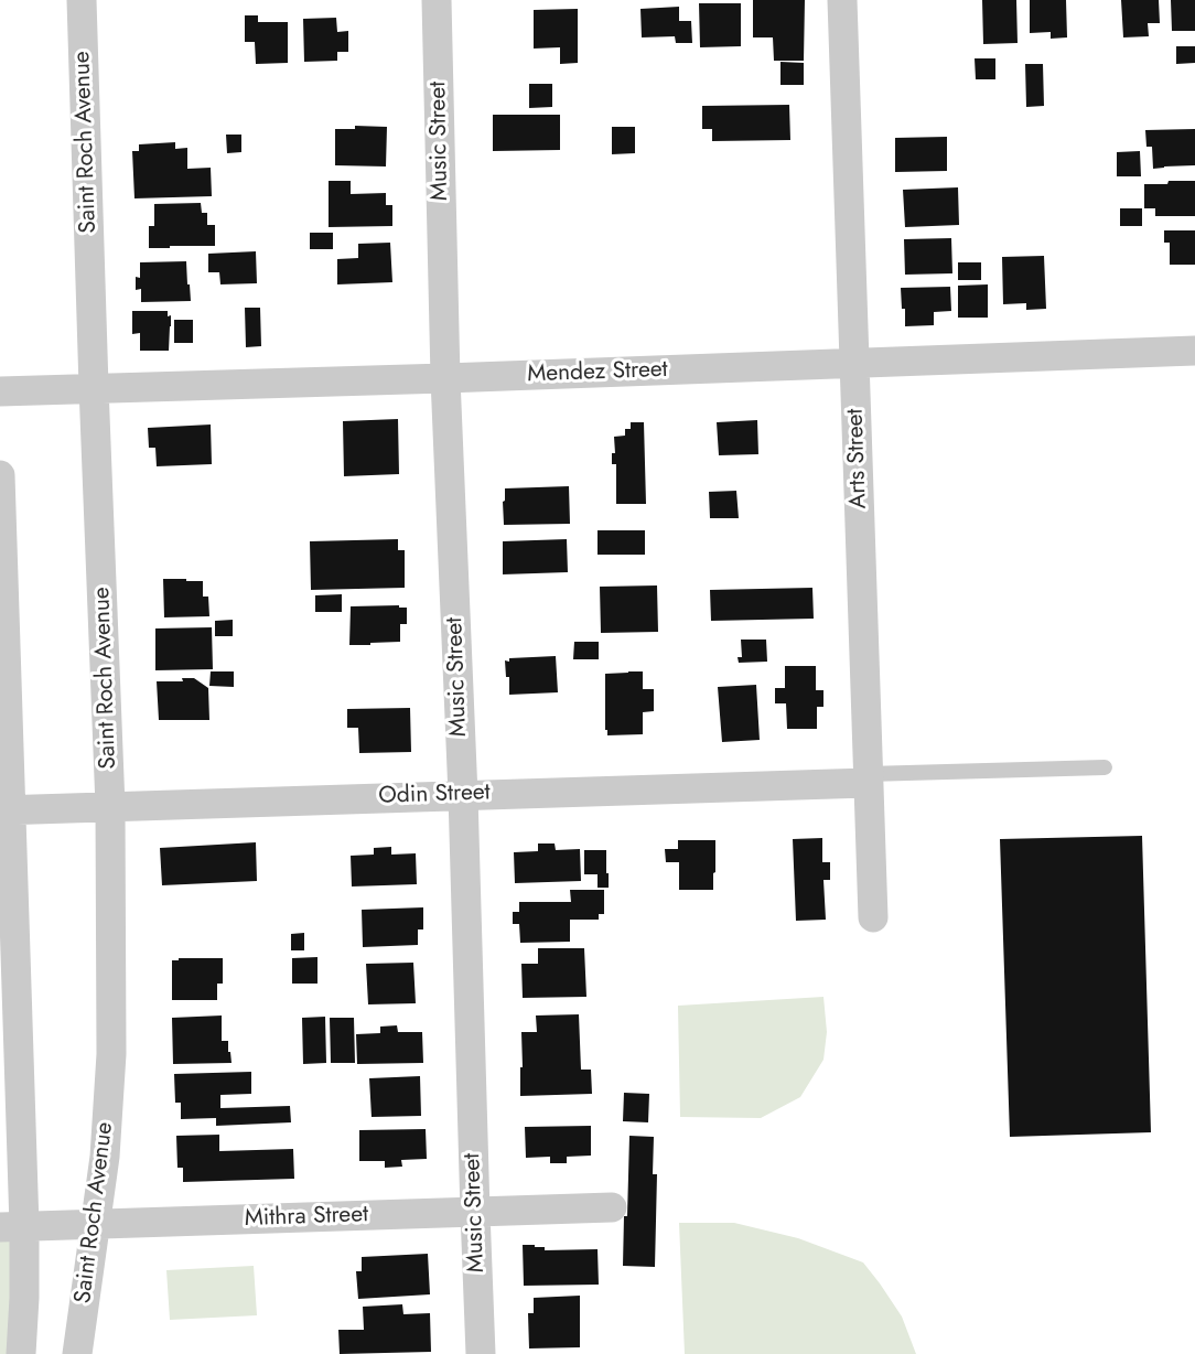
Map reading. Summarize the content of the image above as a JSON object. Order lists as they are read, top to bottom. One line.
{"streets":{"street":["Music Street","Saint Roch Avenue","Mendez Street","Arts Street","Odin Street","Mithra Street"]},"crossings":[["Music Street","Mendez Street"],["Music Street","Odin Street"],["Music Street","Mithra Street"],["Saint Roch Avenue","Mendez Street"],["Saint Roch Avenue","Odin Street"],["Saint Roch Avenue","Mithra Street"],["Mendez Street","Arts Street"],["Arts Street","Odin Street"]]}
